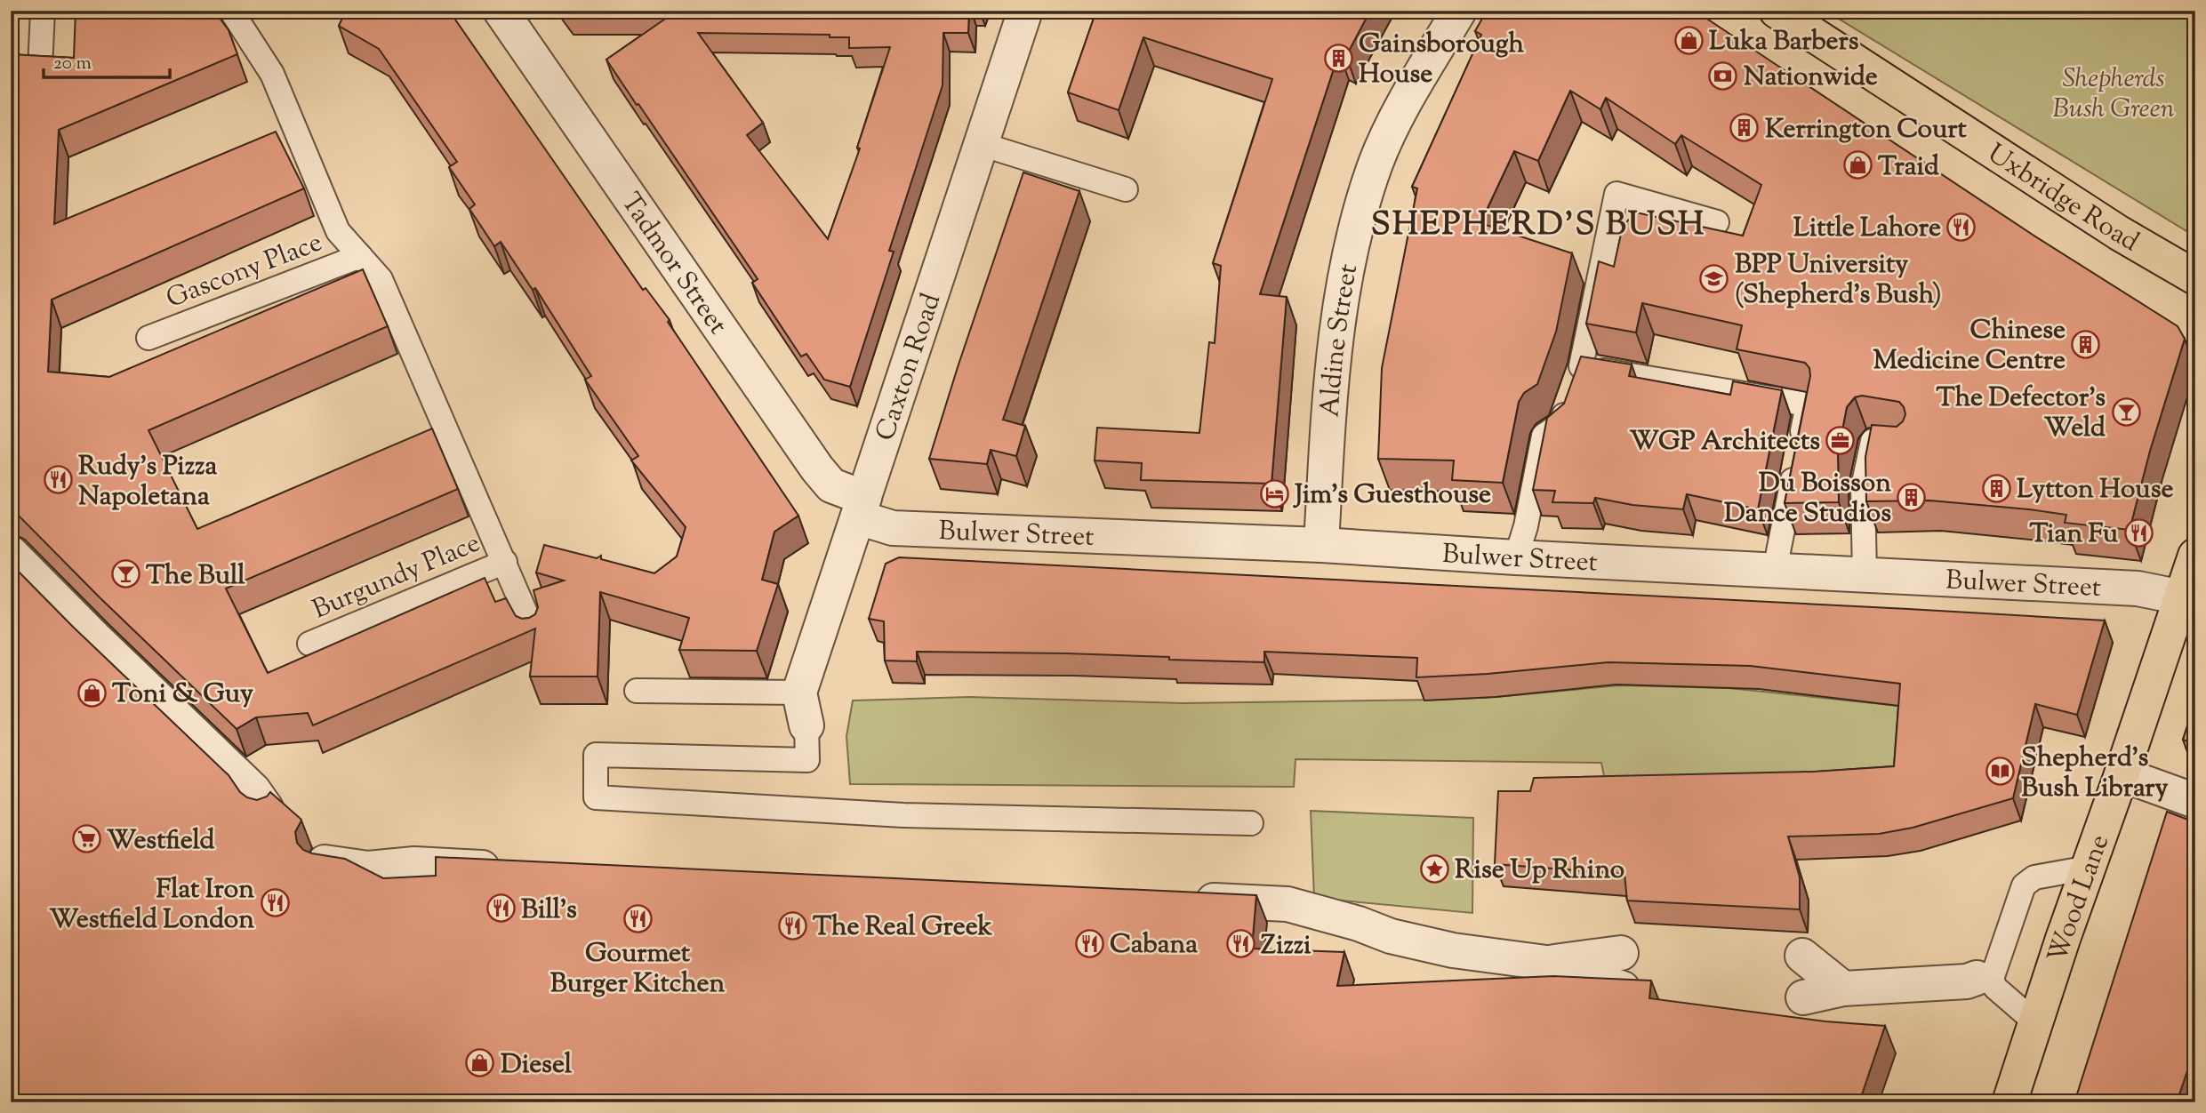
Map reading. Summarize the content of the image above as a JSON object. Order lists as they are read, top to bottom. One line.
{"streets":{"main road":["Uxbridge Road","Wood Lane"],"street":["Tadmor Street","Aldine Street","Caxton Road","Bulwer Street"],"lane":["Gascony Place","Burgundy Place"]},"crossings":[["Tadmor Street","Caxton Road"],["Tadmor Street","Bulwer Street"],["Aldine Street","Bulwer Street"],["Caxton Road","Bulwer Street"],["Bulwer Street","Wood Lane"]],"districts":["SHEPHERD'S BUSH"],"parks":["Shepherds Bush Green"],"places":{"shop":["Luka Barbers","Traid","Toni & Guy","Diesel"],"building":["Gainsborough House","Kerrington Court","Chinese Medicine Centre","Lytton House","Du Boisson Dance Studios"],"bank":["Nationwide"],"restaurant":["Little Lahore","Rudy's Pizza Napoletana","Tian Fu","Flat Iron Westfield London","Bill's","Gourmet Burger Kitchen","The Real Greek","Cabana","Zizzi"],"school or university":["BPP University (Shepherd's Bush)"],"bar":["The Defector's Weld","The Bull"],"office":["WGP Architects"],"hotel":["Jim's Guesthouse"],"library":["Shepherd's Bush Library"],"supermarket":["Westfield"],"place":["Rise Up Rhino"]},"scale_bar":"20 m"}
